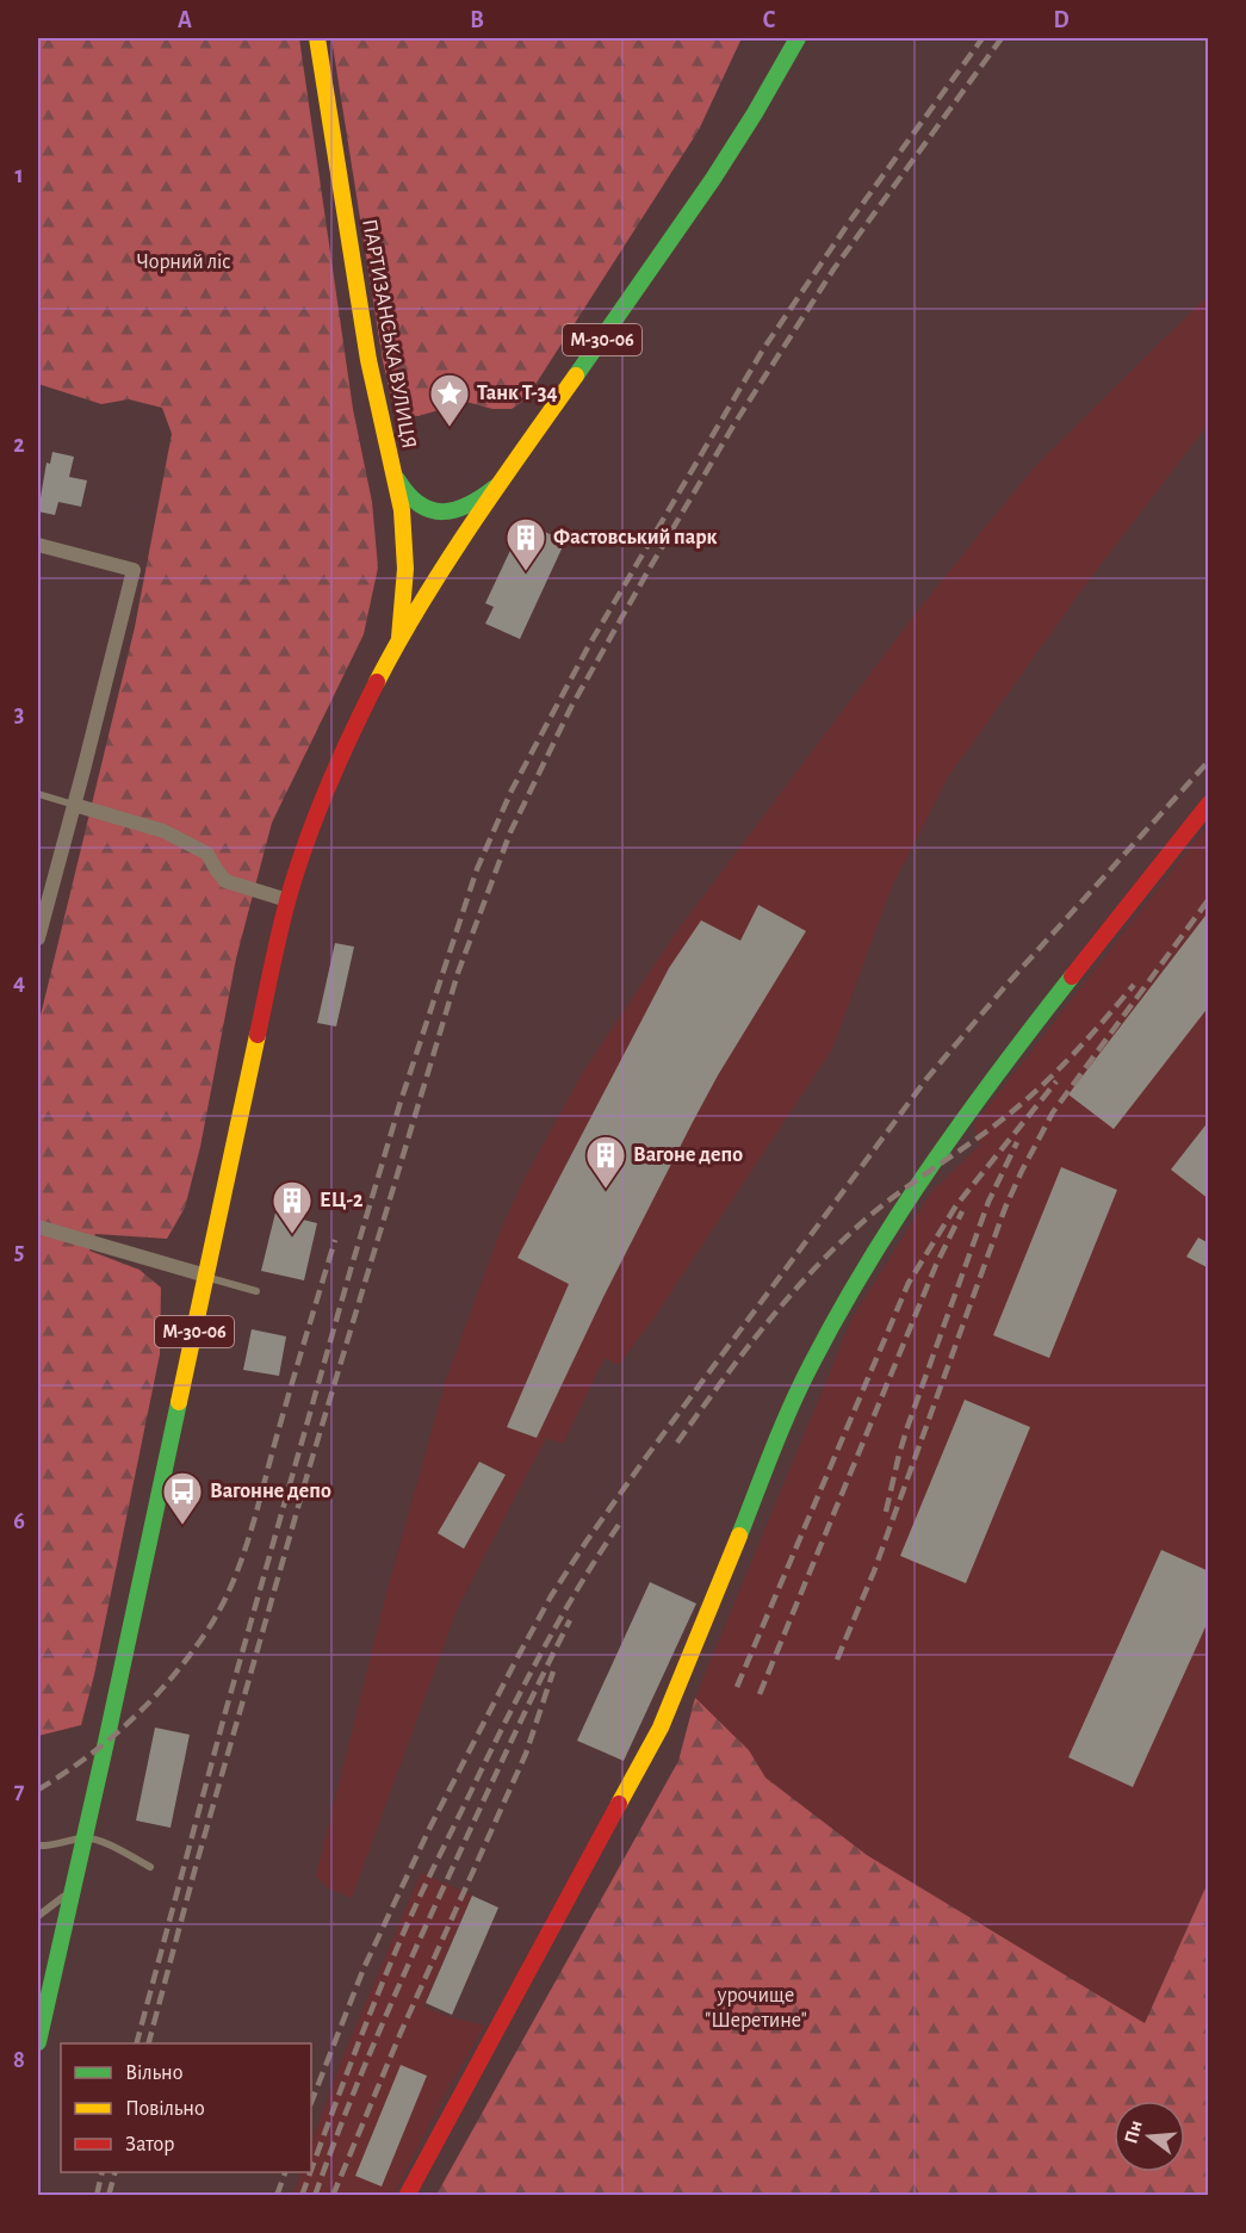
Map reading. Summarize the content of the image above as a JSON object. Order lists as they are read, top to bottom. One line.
{"streets":{"street":["ПАРТИЗАНСЬКА ВУЛИЦЯ","М-30-06"]},"crossings":[["ПАРТИЗАНСЬКА ВУЛИЦЯ","М-30-06"]],"parks":["Чорний ліс","урочище \"Шеретине\""],"places":{"place":["Танк Т-34"],"building":["Фастовський парк","Вагоне депо","ЕЦ-2"],"bus stop":["Вагонне депо"]},"legend":["Вільно","Повільно","Затор"],"north":"left","grid":{"columns":["A","B","C","D"],"rows":["1","2","3","4","5","6","7","8"]}}
